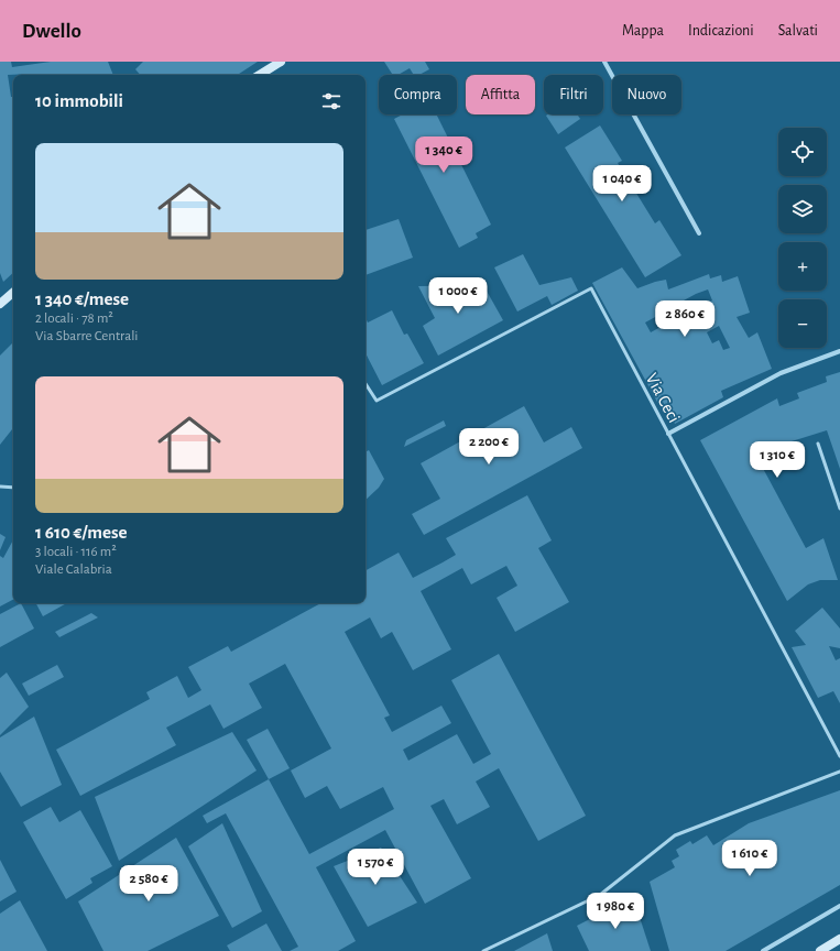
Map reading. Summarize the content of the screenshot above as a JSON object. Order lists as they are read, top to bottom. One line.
{"streets":{"lane":["Via Ceci"]},"page":{"header":"Dwello","nav":["Mappa","Indicazioni","Salvati"],"chip":["Compra","Affitta","Filtri","Nuovo"],"heading":"10 immobili","map_buttons":["+","−"],"list":[{"name":"1 340 €/mese","note":"2 locali · 78 m² · Via Sbarre Centrali"},{"name":"1 610 €/mese","note":"3 locali · 116 m² · Viale Calabria"}],"price":["1 340 €","1 040 €","1 000 €","2 860 €","2 200 €","1 310 €","1 610 €","1 570 €","2 580 €","1 980 €"]}}
